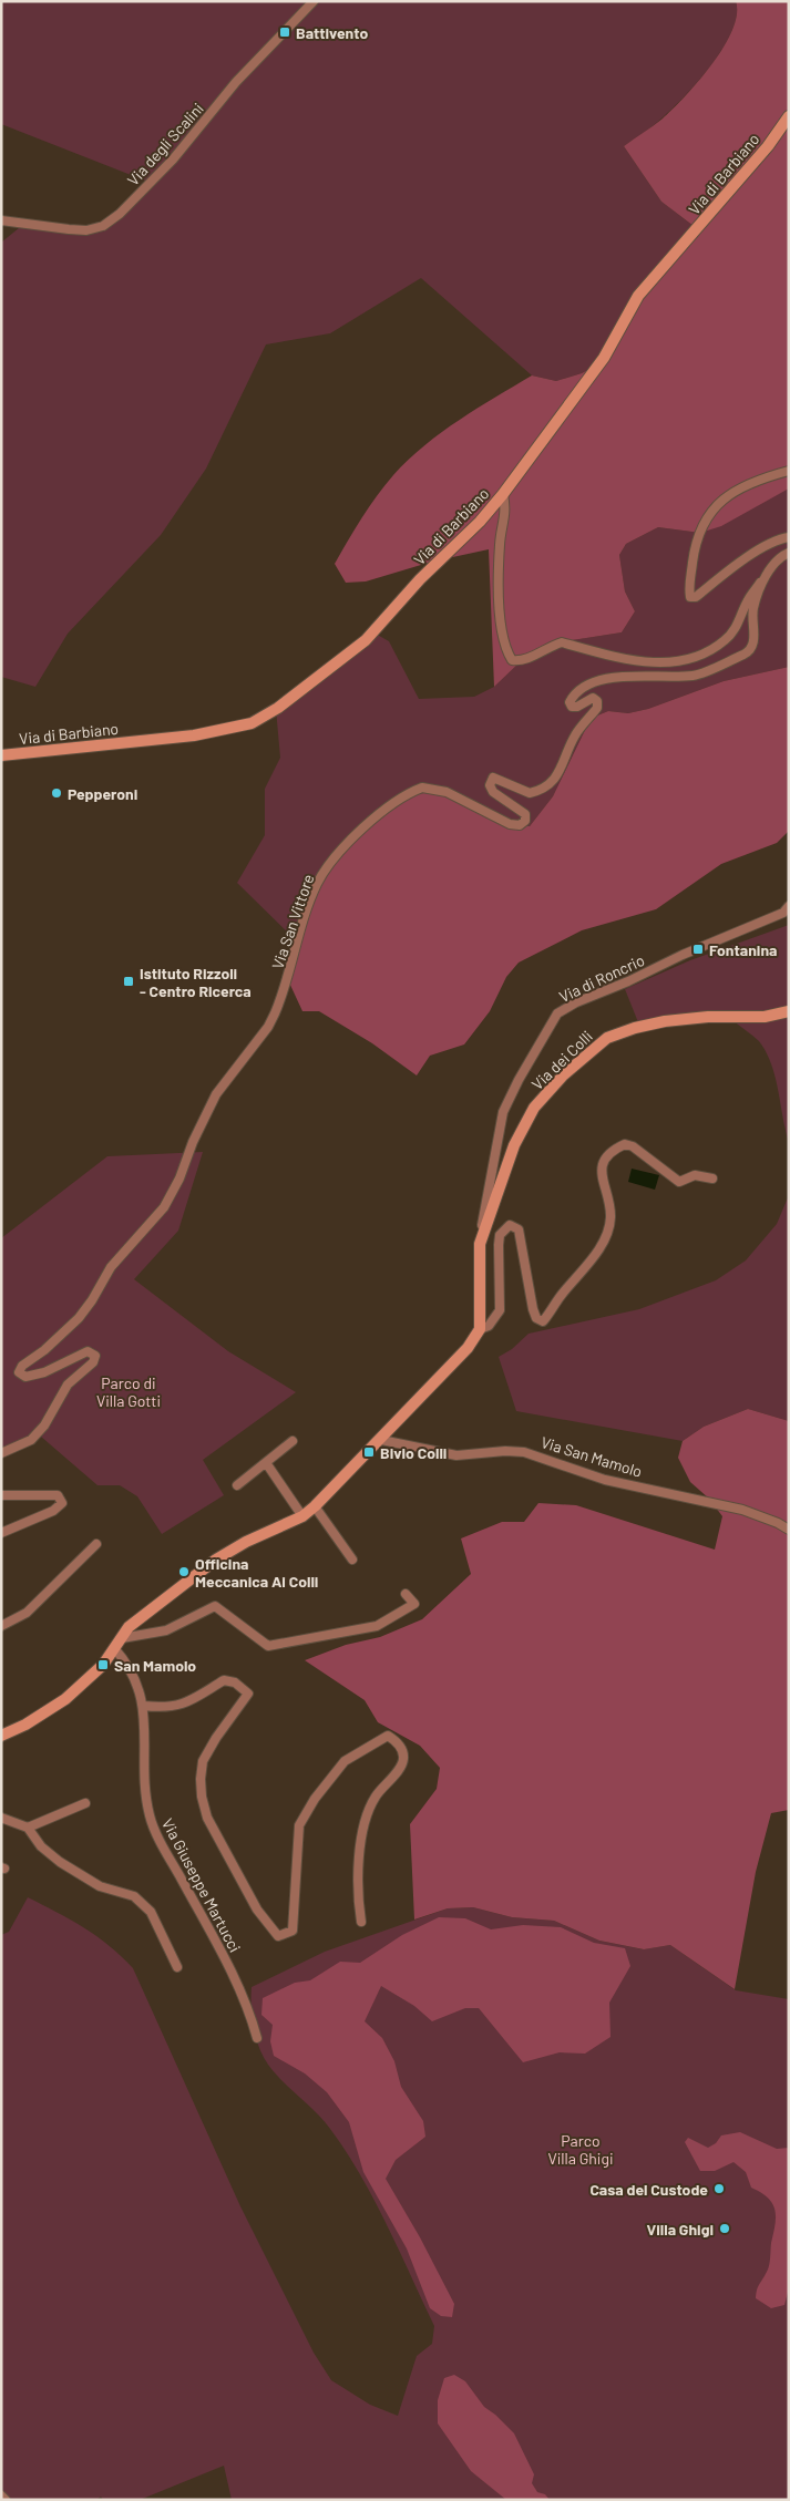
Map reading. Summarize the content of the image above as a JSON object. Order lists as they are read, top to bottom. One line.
{"streets":{"main road":["Via di Barbiano","Via dei Colli"],"street":["Via degli Scalini","Via San Vittore","Via di Roncrio","Via San Mamolo","Via Giuseppe Martucci"]},"crossings":[["Via di Barbiano","Via San Vittore"],["Via di Roncrio","Via dei Colli"]],"parks":["Parco di Villa Gotti","Parco Villa Ghigi"],"places":{"transit":["Battivento","Fontanina","Istituto Rizzoli - Centro Ricerca","Bivio Colli","San Mamolo"],"other":["Pepperoni","Officina Meccanica Ai Colli","Casa del Custode","Villa Ghigi"]}}
